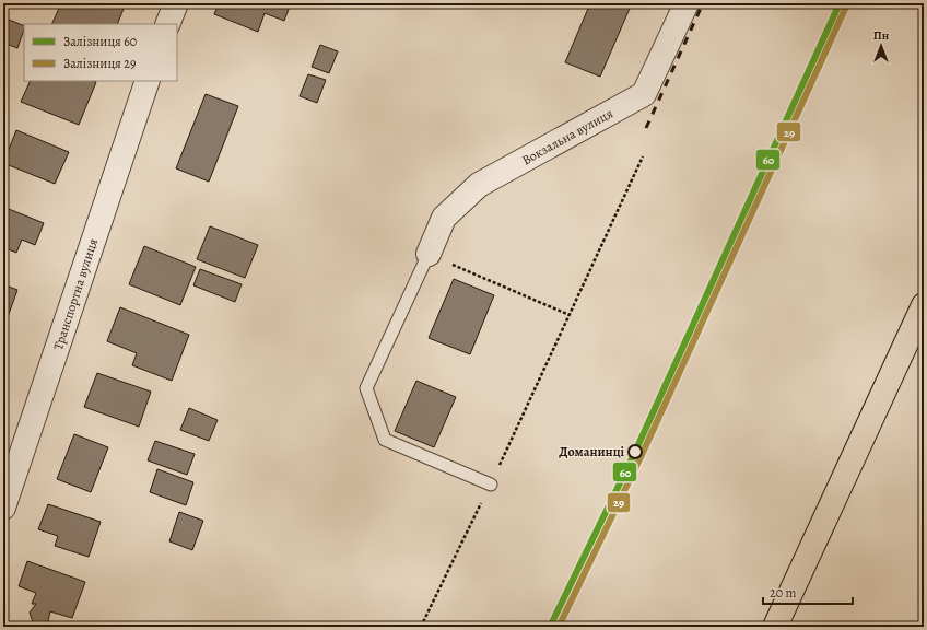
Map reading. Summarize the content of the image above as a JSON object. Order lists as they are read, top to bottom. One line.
{"streets":{"street":["Вокзальна вулиця","Транспортна вулиця"]},"places":["Доманинці"],"lines":["rail line 60","rail line 29"],"legend":["Залізниця 60","Залізниця 29"],"scale_bar":"20 m","north":"top"}
